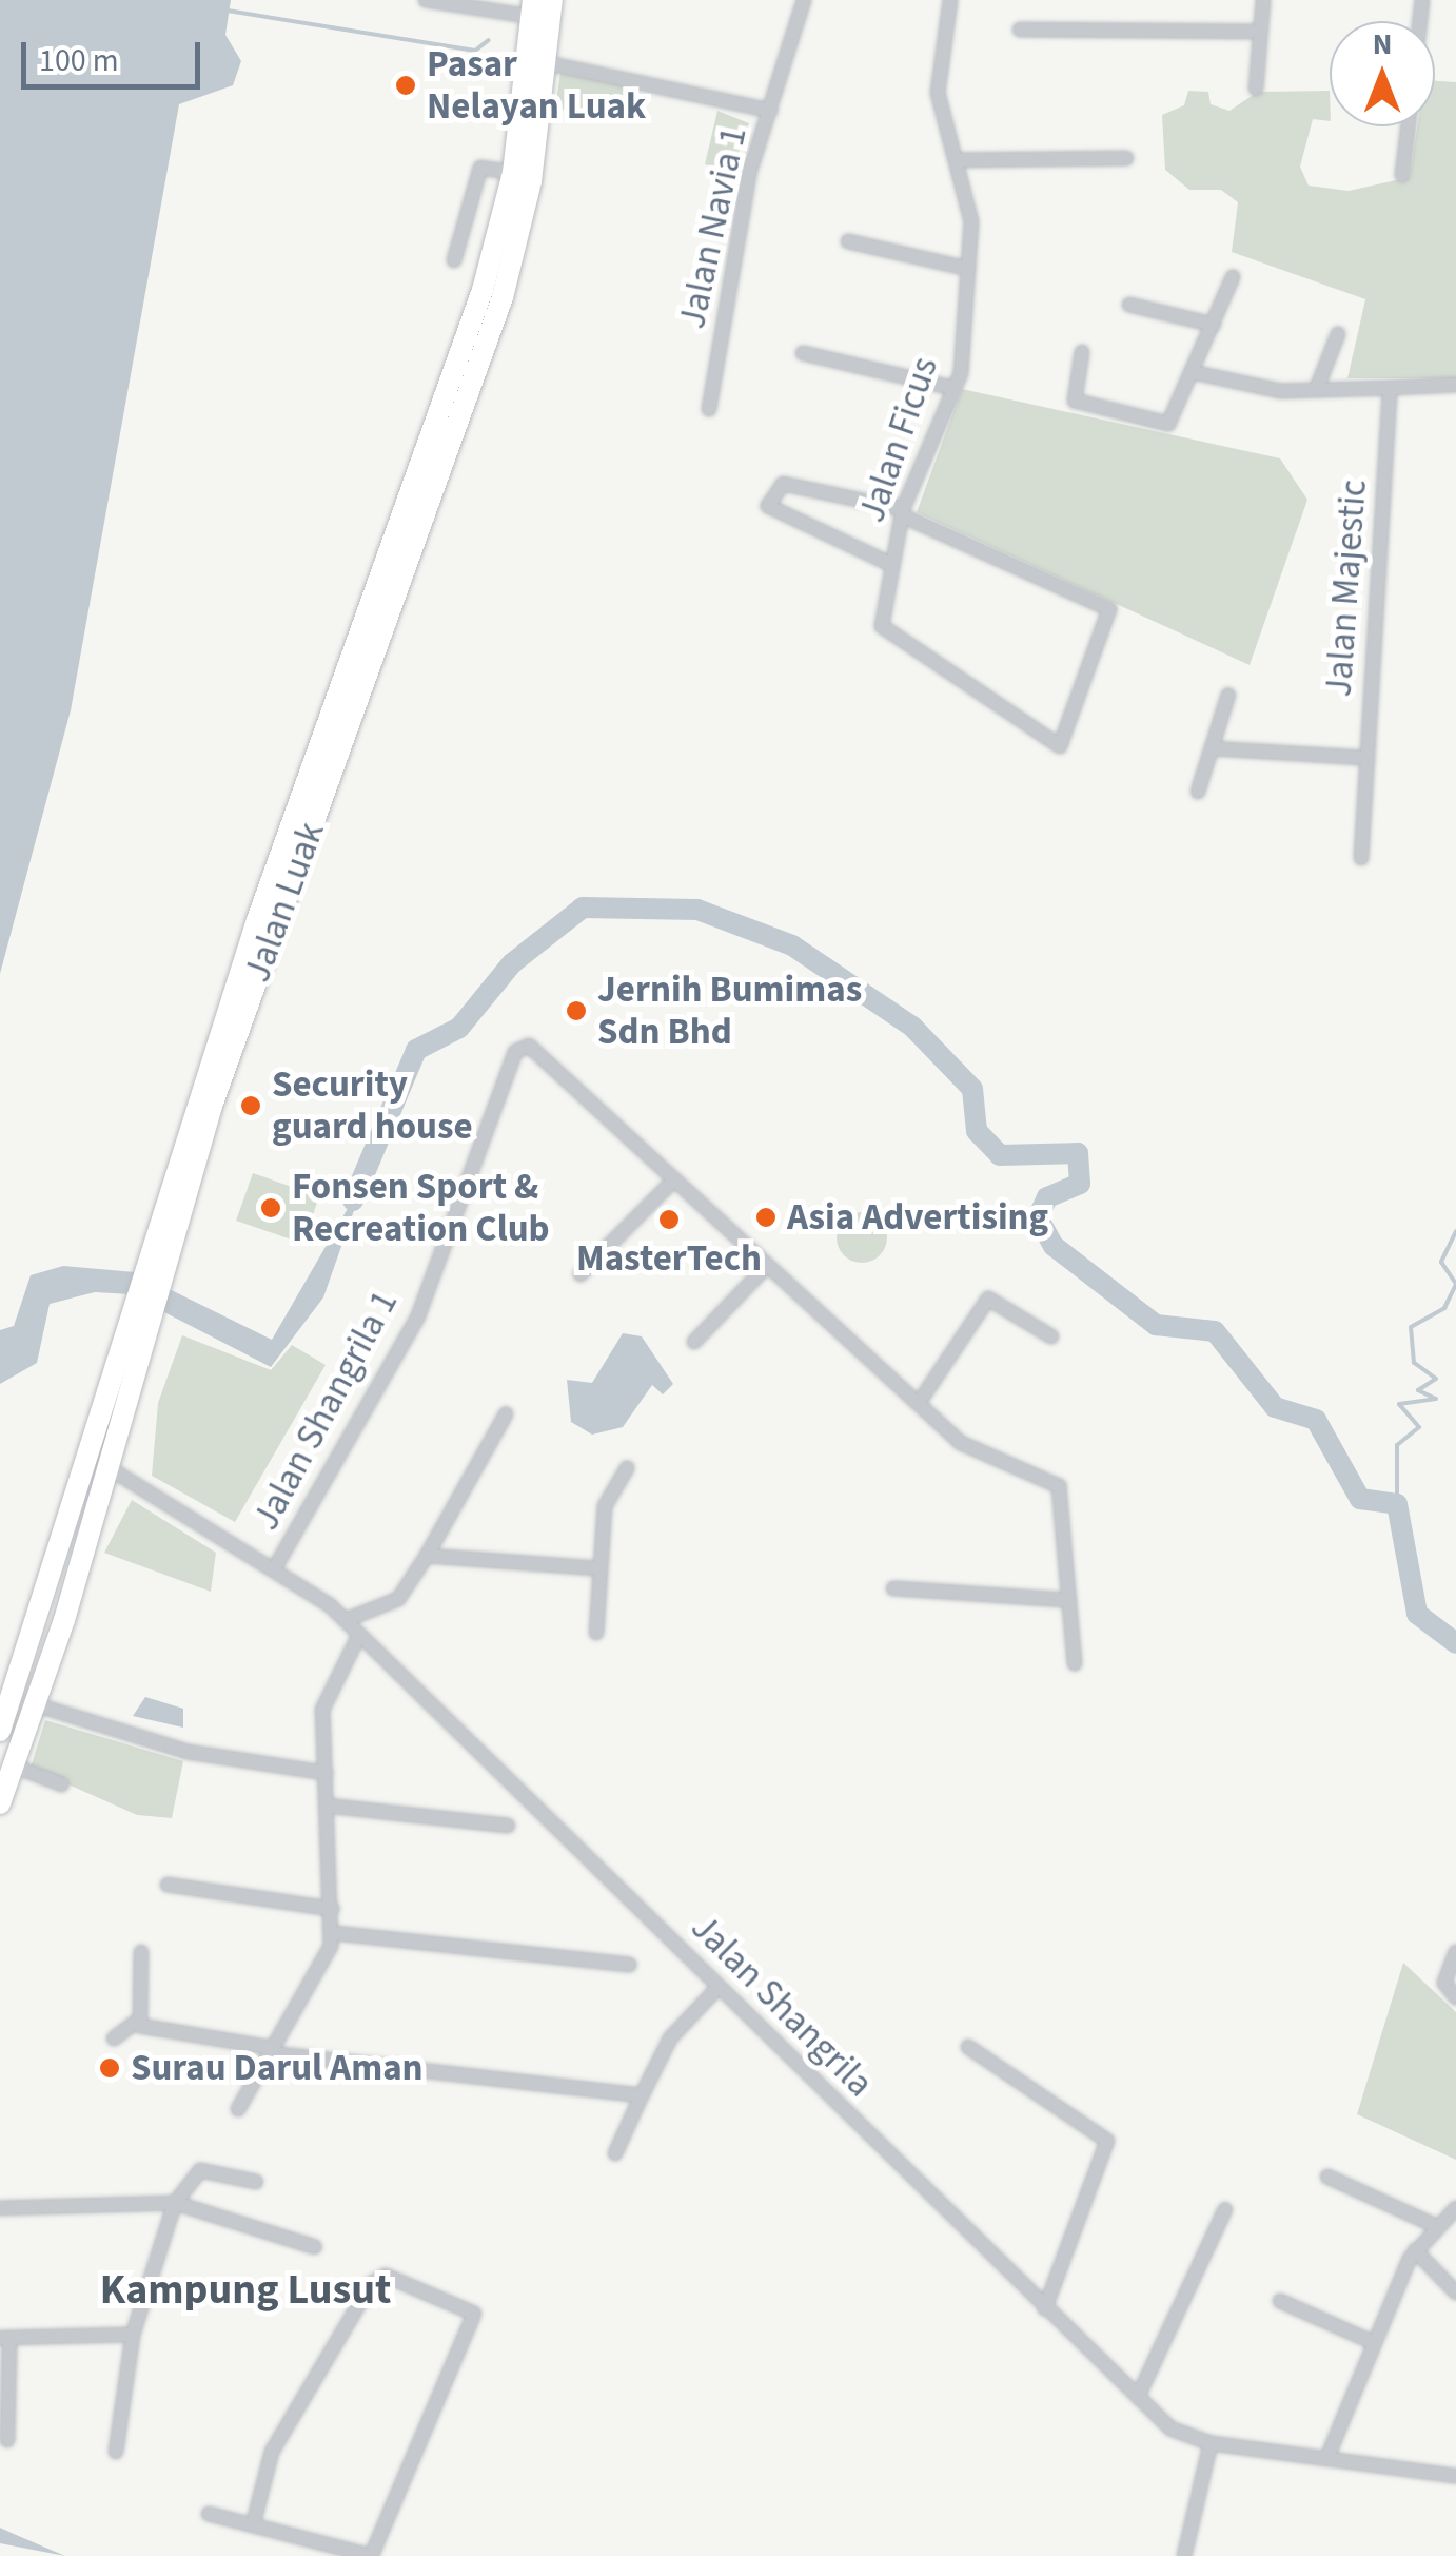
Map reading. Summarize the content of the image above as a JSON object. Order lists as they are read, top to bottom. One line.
{"streets":{"main road":["Jalan Luak"],"street":["Jalan Navia 1","Jalan Ficus","Jalan Majestic","Jalan Shangrila 1","Jalan Shangrila"]},"crossings":[["Jalan Luak","Jalan Shangrila"],["Jalan Shangrila 1","Jalan Shangrila"]],"districts":["Kampung Lusut"],"places":["Pasar Nelayan Luak","Jernih Bumimas Sdn Bhd","Security guard house","Fonsen Sport & Recreation Club","Asia Advertising","MasterTech","Surau Darul Aman"],"scale_bar":"100 m","north":"top"}
